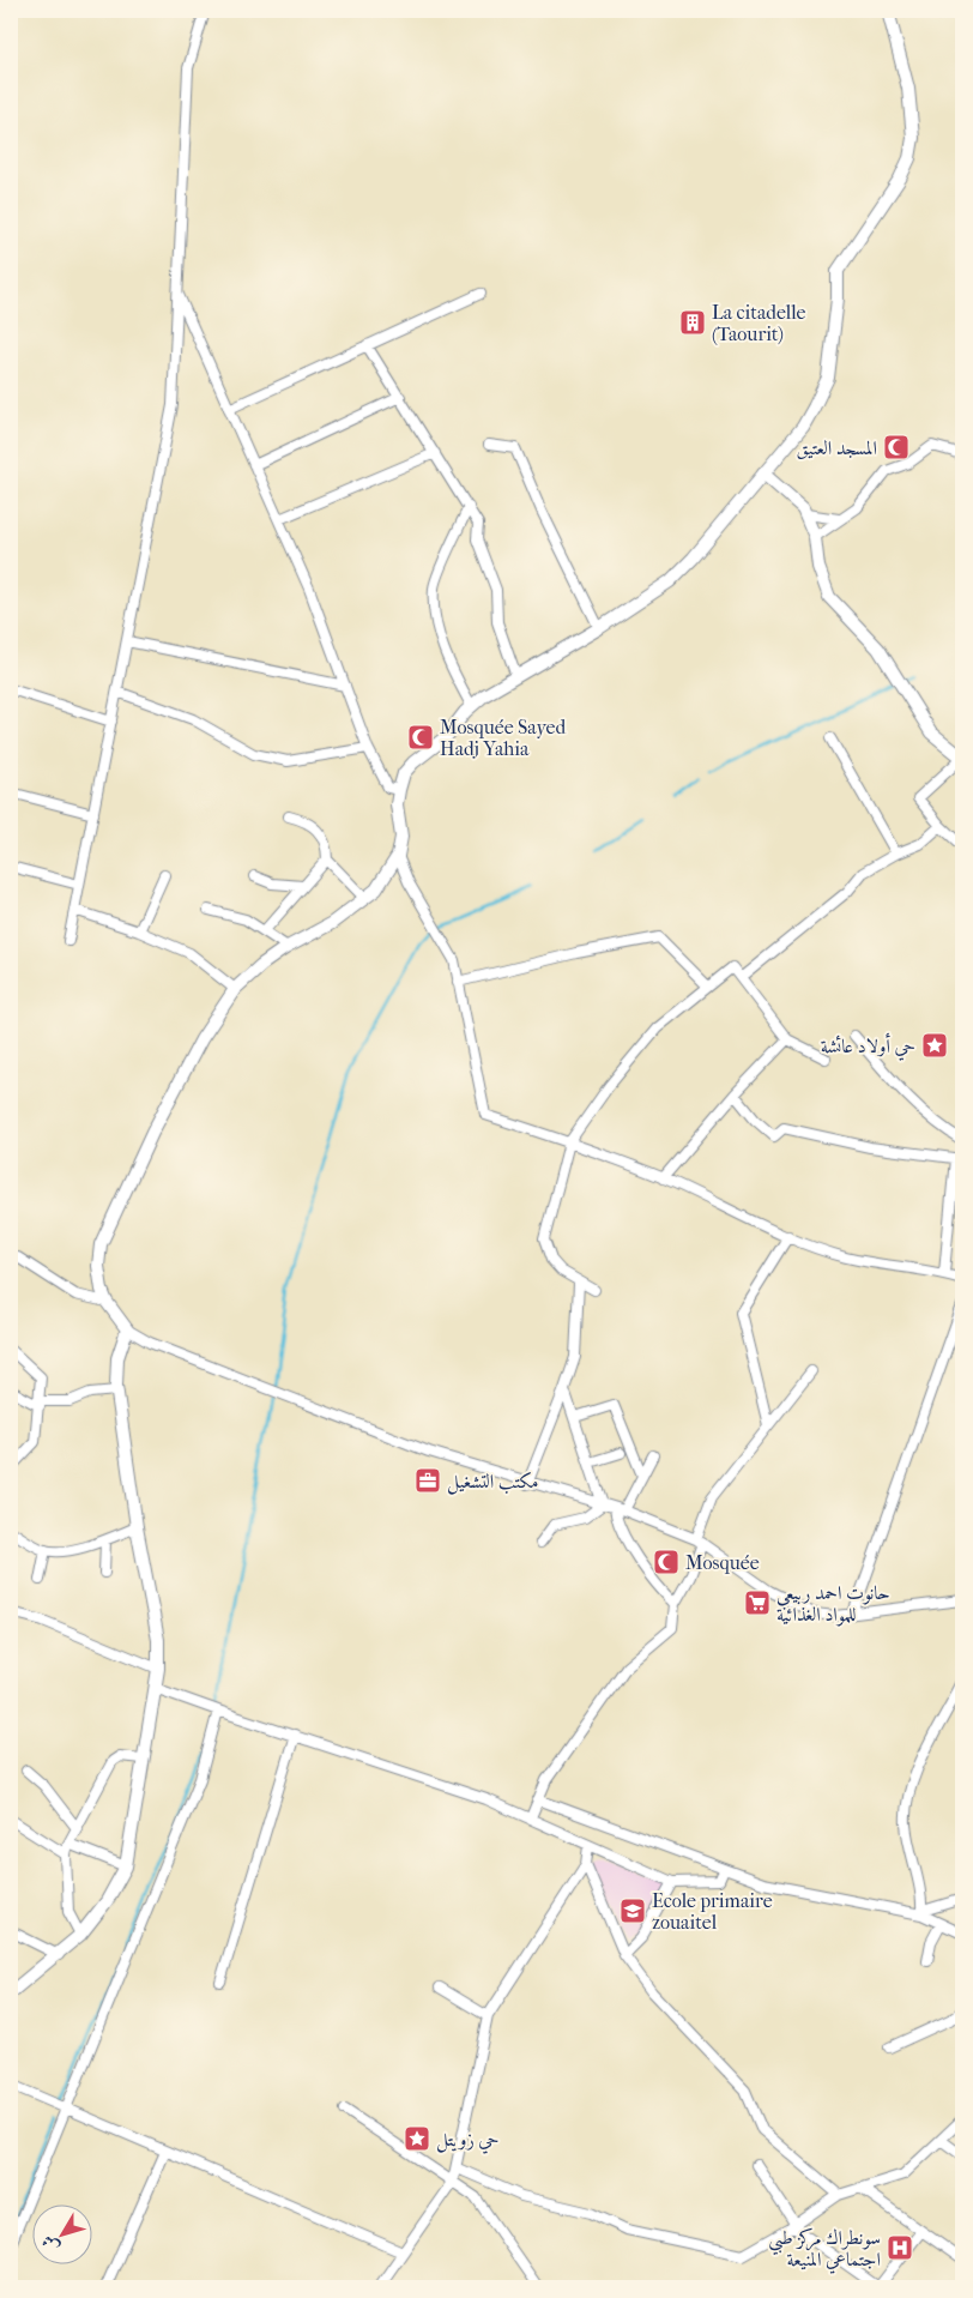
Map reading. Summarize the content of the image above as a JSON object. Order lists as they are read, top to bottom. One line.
{"places":{"building":["La citadelle (Taourit)"],"mosque":["المسجد العتيق","Mosquée Sayed Hadj Yahia","Mosquée"],"place":["حي أولاد عائشة","حي زويتل"],"office":["مكتب التشغيل"],"supermarket":["حانوت احمد ربيعي للمواد الغذائية"],"school or university":["Ecole primaire zouaitel"],"hospital":["سونطراك مركز طبي اجتماعي المنيعة"]},"north":"bottom left"}
